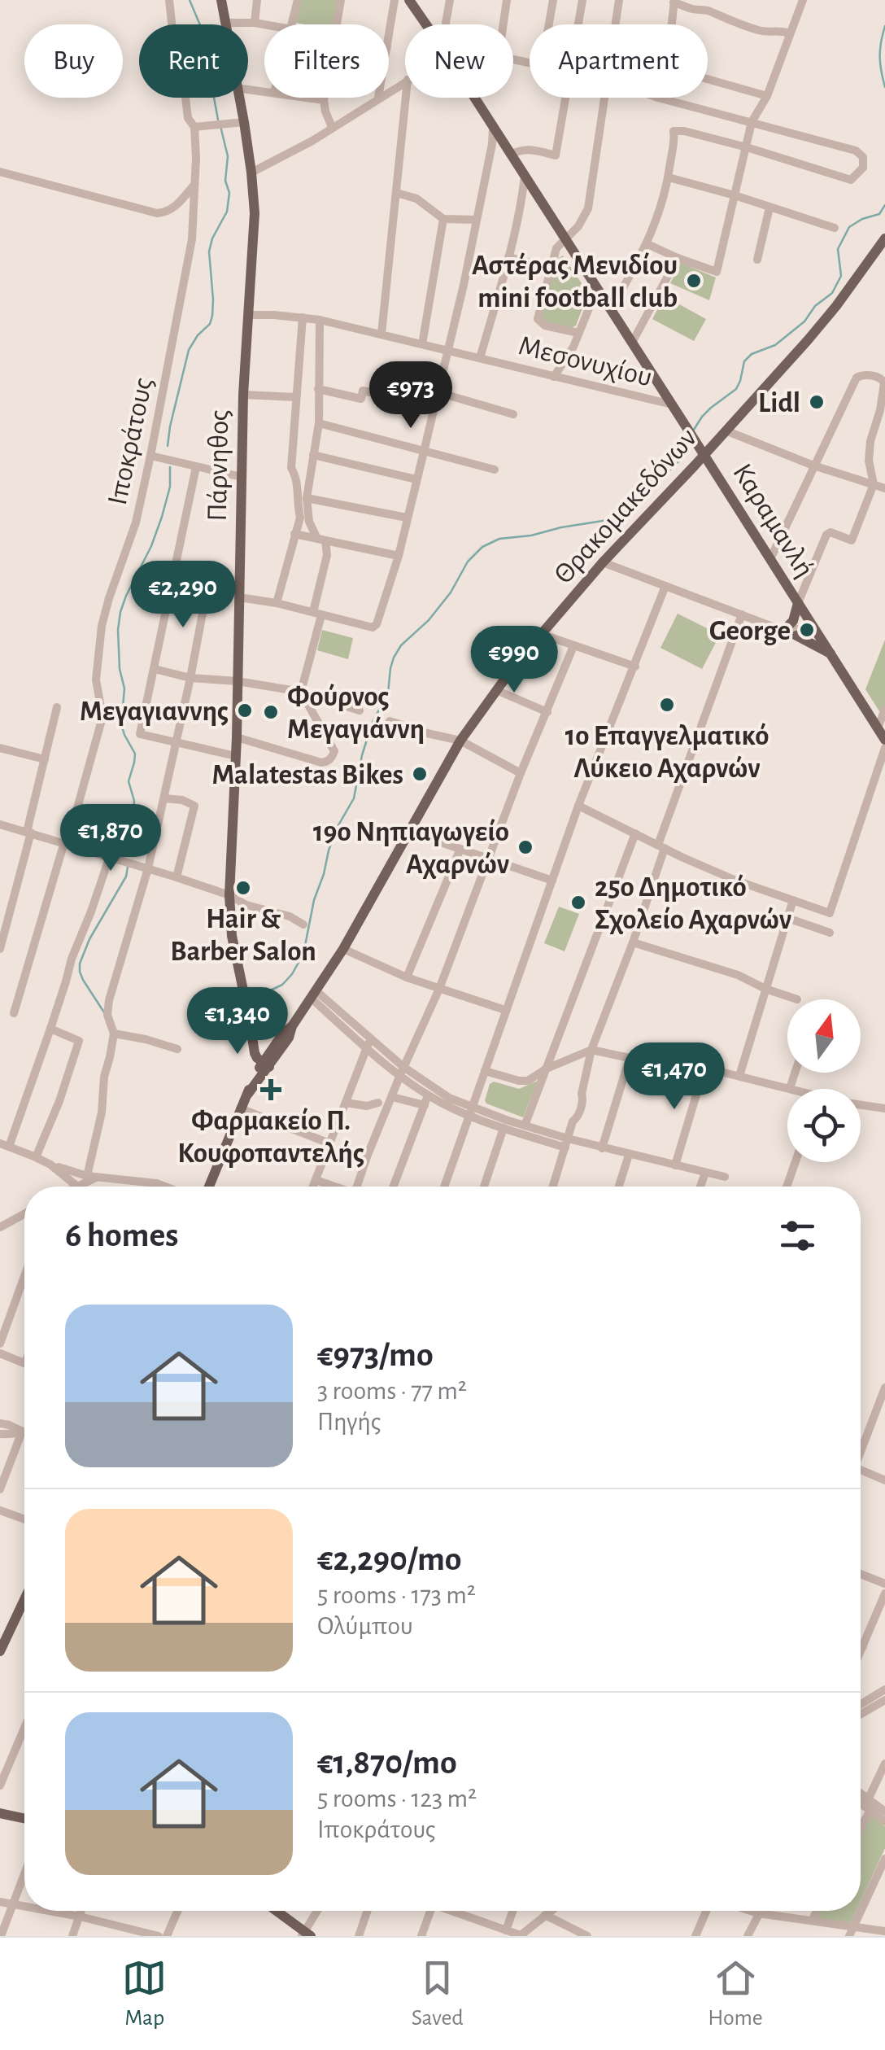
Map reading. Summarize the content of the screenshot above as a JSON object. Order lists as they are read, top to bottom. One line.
{"streets":{"main road":["Πάρνηθος","Θρακομακεδόνων","Καραμανλή"],"street":["Μεσονυχίου","Ιποκράτους"]},"crossings":[["Μεσονυχίου","Πάρνηθος"],["Μεσονυχίου","Καραμανλή"],["Θρακομακεδόνων","Καραμανλή"]],"places":{"other":["Αστέρας Μενιδίου mini football club","Lidl","George","1ο Επαγγελματικό Λύκειο Αχαρνών","Μεγαγιαννης","Φούρνος Μεγαγιάννη","Malatestas Bikes","19ο Νηπιαγωγείο Αχαρνών","Hair & Barber Salon","25ο Δημοτικό Σχολείο Αχαρνών"],"health":["Φαρμακείο Π. Κουφοπαντελής"]},"north":"top","page":{"chip":["Buy","Rent","Filters","New","Apartment"],"price":["€973","€2,290","€990","€1,870","€1,340","€1,470"],"heading":"6 homes","list":[{"name":"€973/mo","note":"3 rooms · 77 m² · Πηγής"},{"name":"€2,290/mo","note":"5 rooms · 173 m² · Ολύμπου"},{"name":"€1,870/mo","note":"5 rooms · 123 m² · Ιποκράτους"}],"tabs":["Map","Saved","Home"]}}
